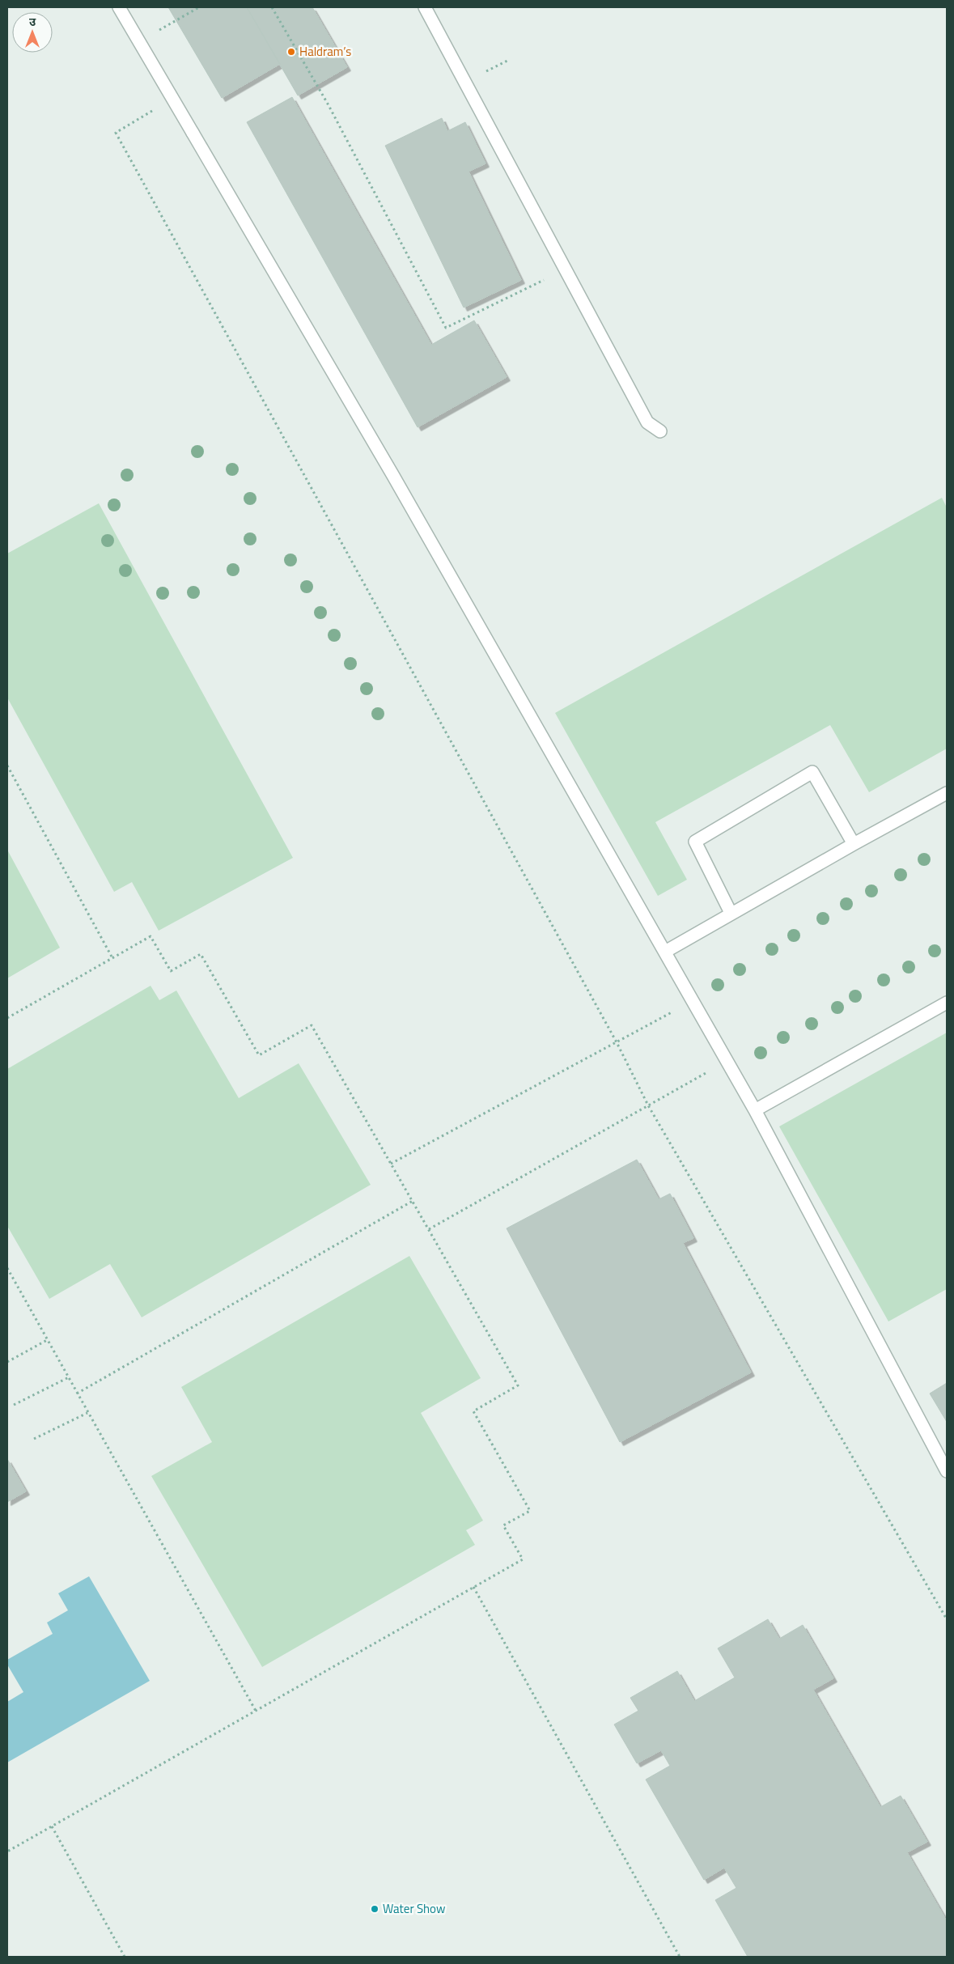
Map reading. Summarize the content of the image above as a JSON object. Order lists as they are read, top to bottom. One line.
{"places":["Haldram’s","Water Show"],"north":"top"}
